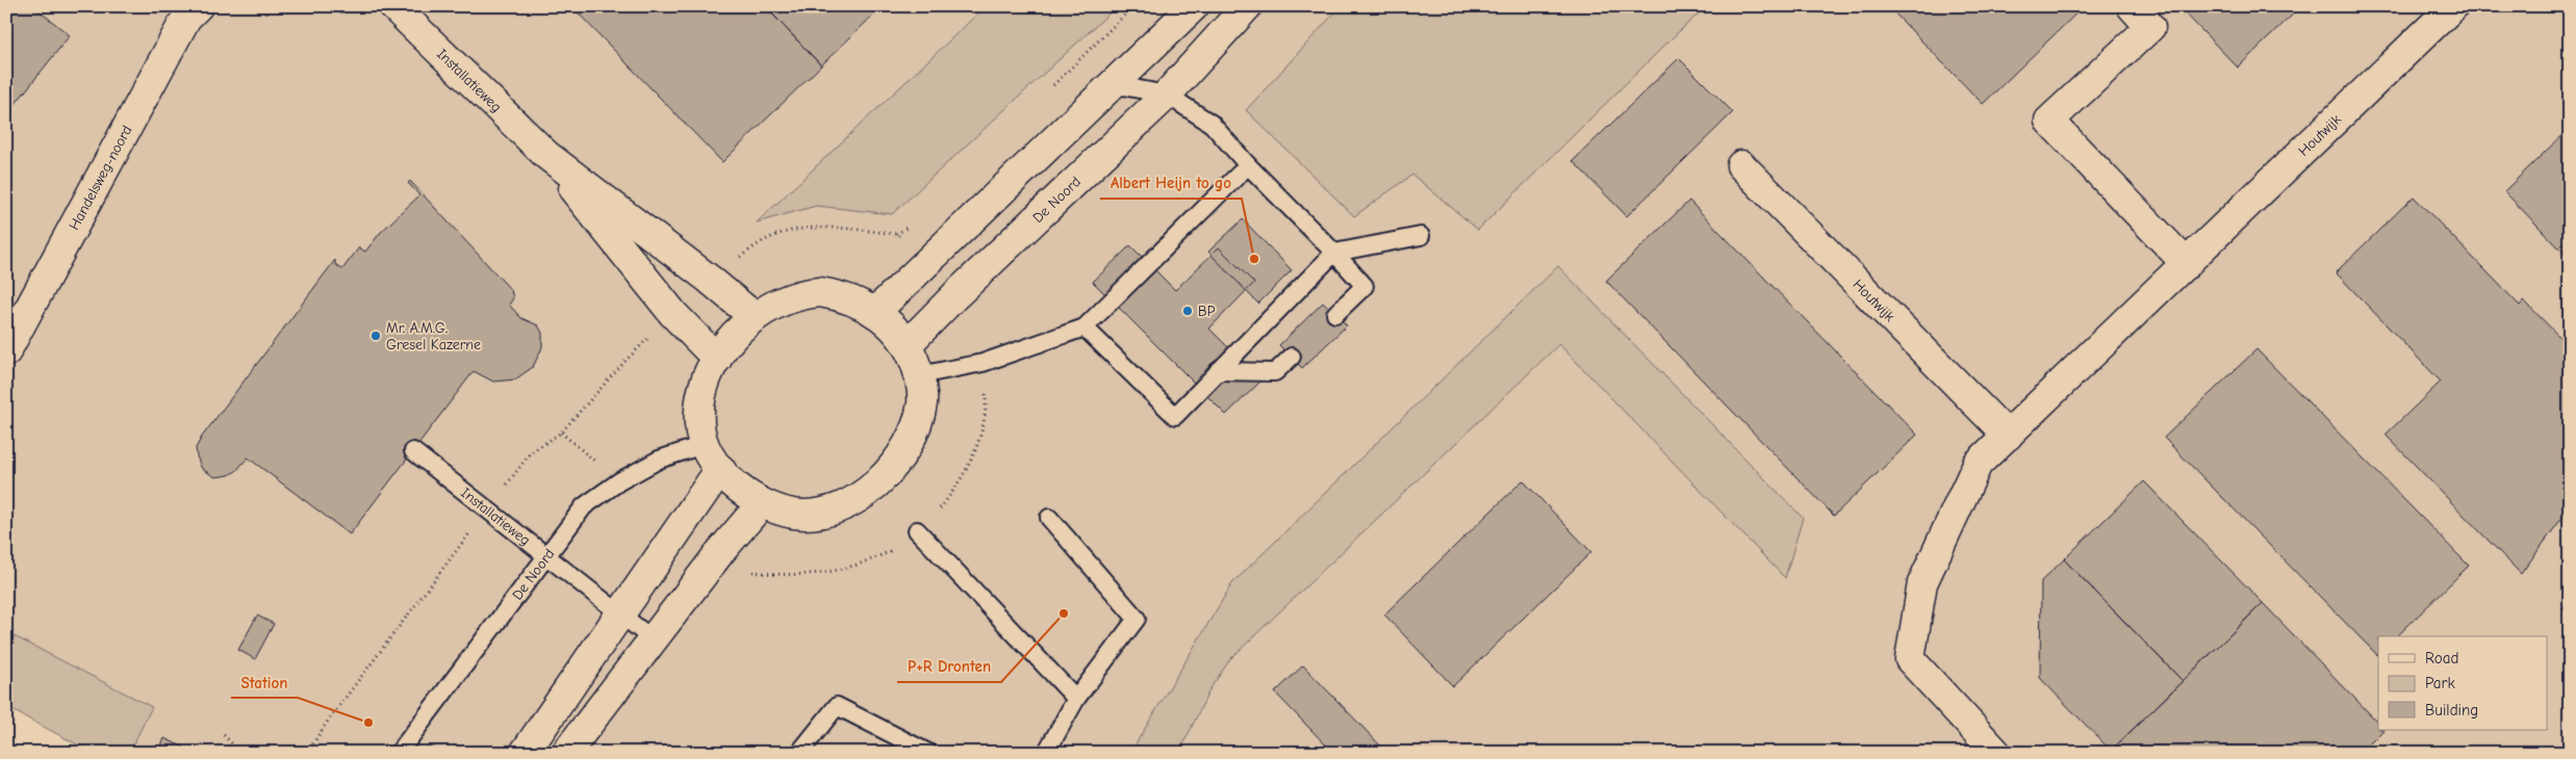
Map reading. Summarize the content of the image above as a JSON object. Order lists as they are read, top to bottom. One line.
{"streets":{"street":["Installatieweg","Houtwijk","Handelsweg-noord","De Noord"]},"crossings":[["Installatieweg","De Noord"]],"places":["Albert Heijn to go","BP","Mr. A.M.G. Gresel Kazerne","P+R Dronten","Station"],"legend":["Road","Park","Building"]}
